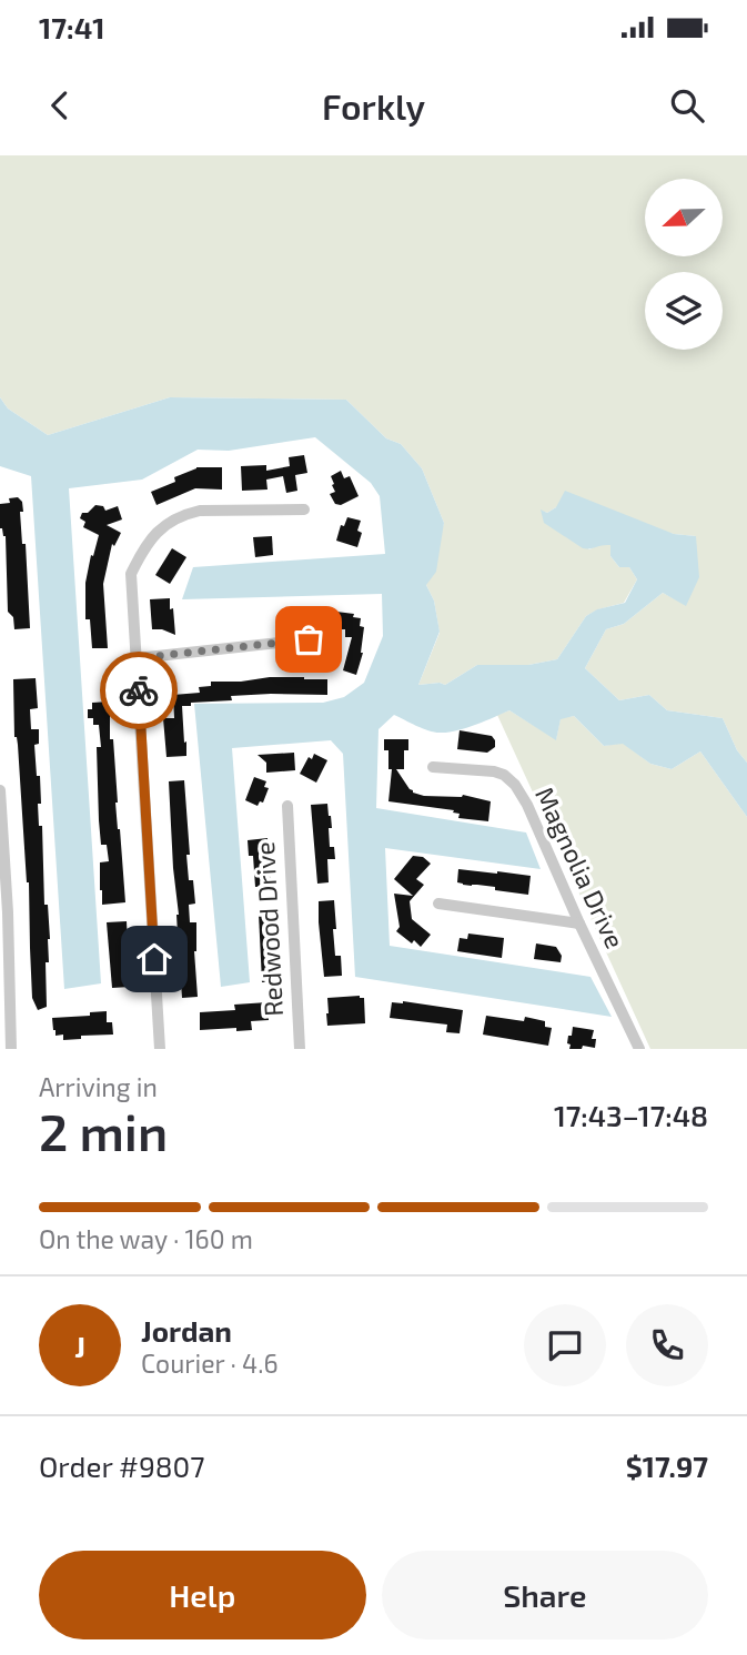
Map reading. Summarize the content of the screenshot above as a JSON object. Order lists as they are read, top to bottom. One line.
{"streets":{"street":["Magnolia Drive","Redwood Drive"]},"north":"left","page":{"status":"17:41","header":"Forkly","heading":["2 min","Arriving in","17:43–17:48"],"panel":["Jordan","Courier · 4.6","Order #9807","$17.97"],"bar":"On the way · 160 m","round":"J","buttons":["Help","Share"]}}
